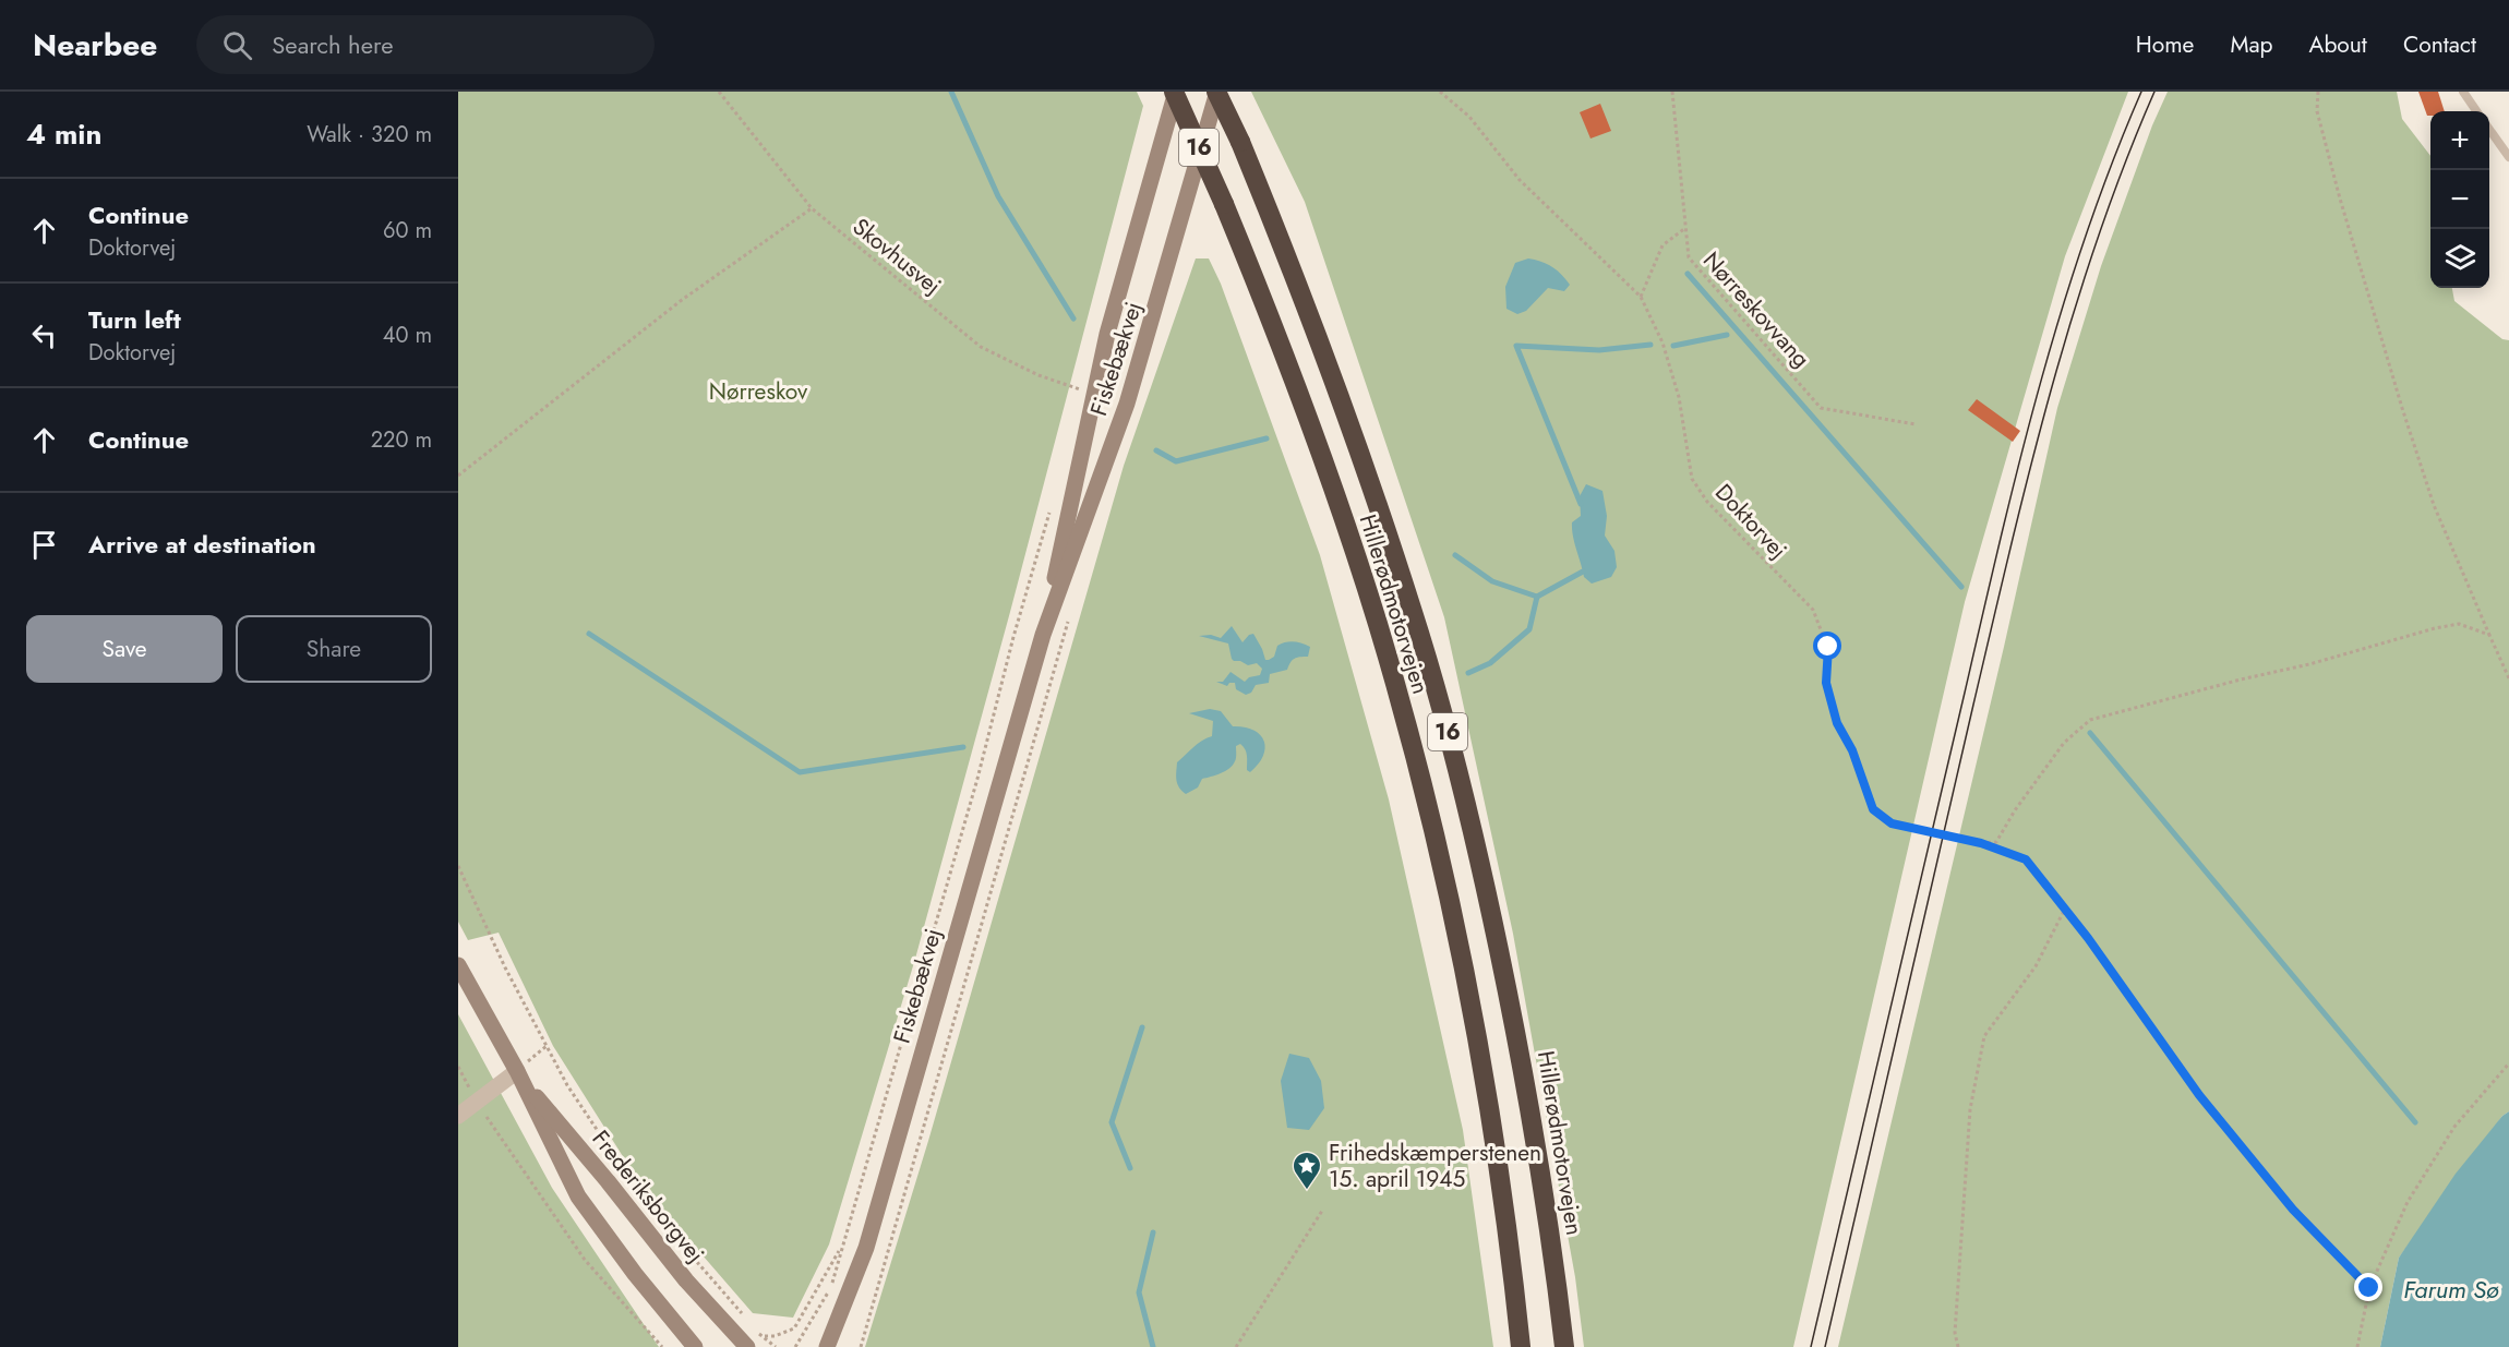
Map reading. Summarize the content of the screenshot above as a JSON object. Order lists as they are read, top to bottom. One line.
{"streets":{"highway":["16","Hillerødmotorvejen"],"street":["Fiskebækvej","Frederiksborgvej"],"path":["Skovhusvej","Nørreskovvang","Doktorvej"]},"crossings":[["Skovhusvej","Fiskebækvej"],["Fiskebækvej","Hillerødmotorvejen"]],"water":["Farum Sø"],"parks":["Nørreskov"],"places":{"place":["Frihedskæmperstenen 15. april 1945"]},"page":{"header":"Nearbee","search":"Search here","nav":["Home","Map","About","Contact"],"heading":["4 min","Walk · 320 m"],"map_buttons":["+","−"],"list":[["Continue","Doktorvej","60 m"],["Turn left","Doktorvej","40 m"],["Continue","220 m"],"Arrive at destination"],"buttons":["Save","Share"]}}
